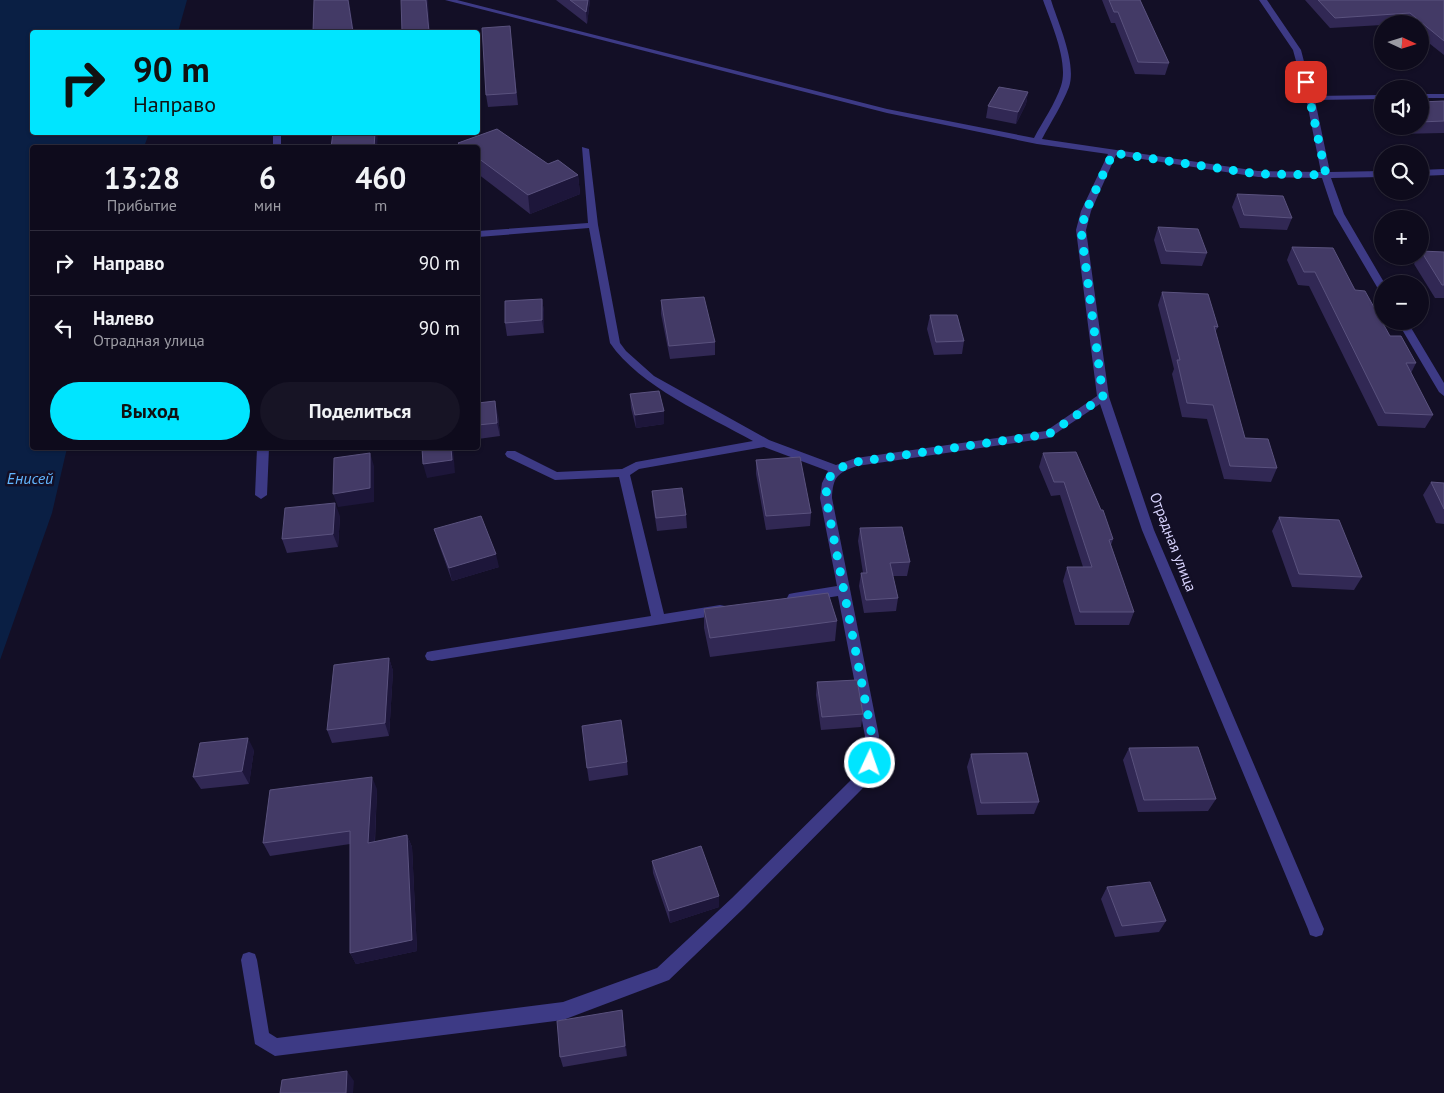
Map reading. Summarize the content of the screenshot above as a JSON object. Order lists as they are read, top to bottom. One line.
{"streets":{"street":["Отрадная улица"]},"water":["Енисей"],"north":"right","page":{"map_buttons":["+","−"],"turn":["90 m","Направо"],"eta":["13:28","Прибытие","6","мин","460","m"],"list":[{"name":"Направо","value":"90 m"},{"name":"Налево","note":"Отрадная улица","value":"90 m"}],"buttons":["Выход","Поделиться"]}}
